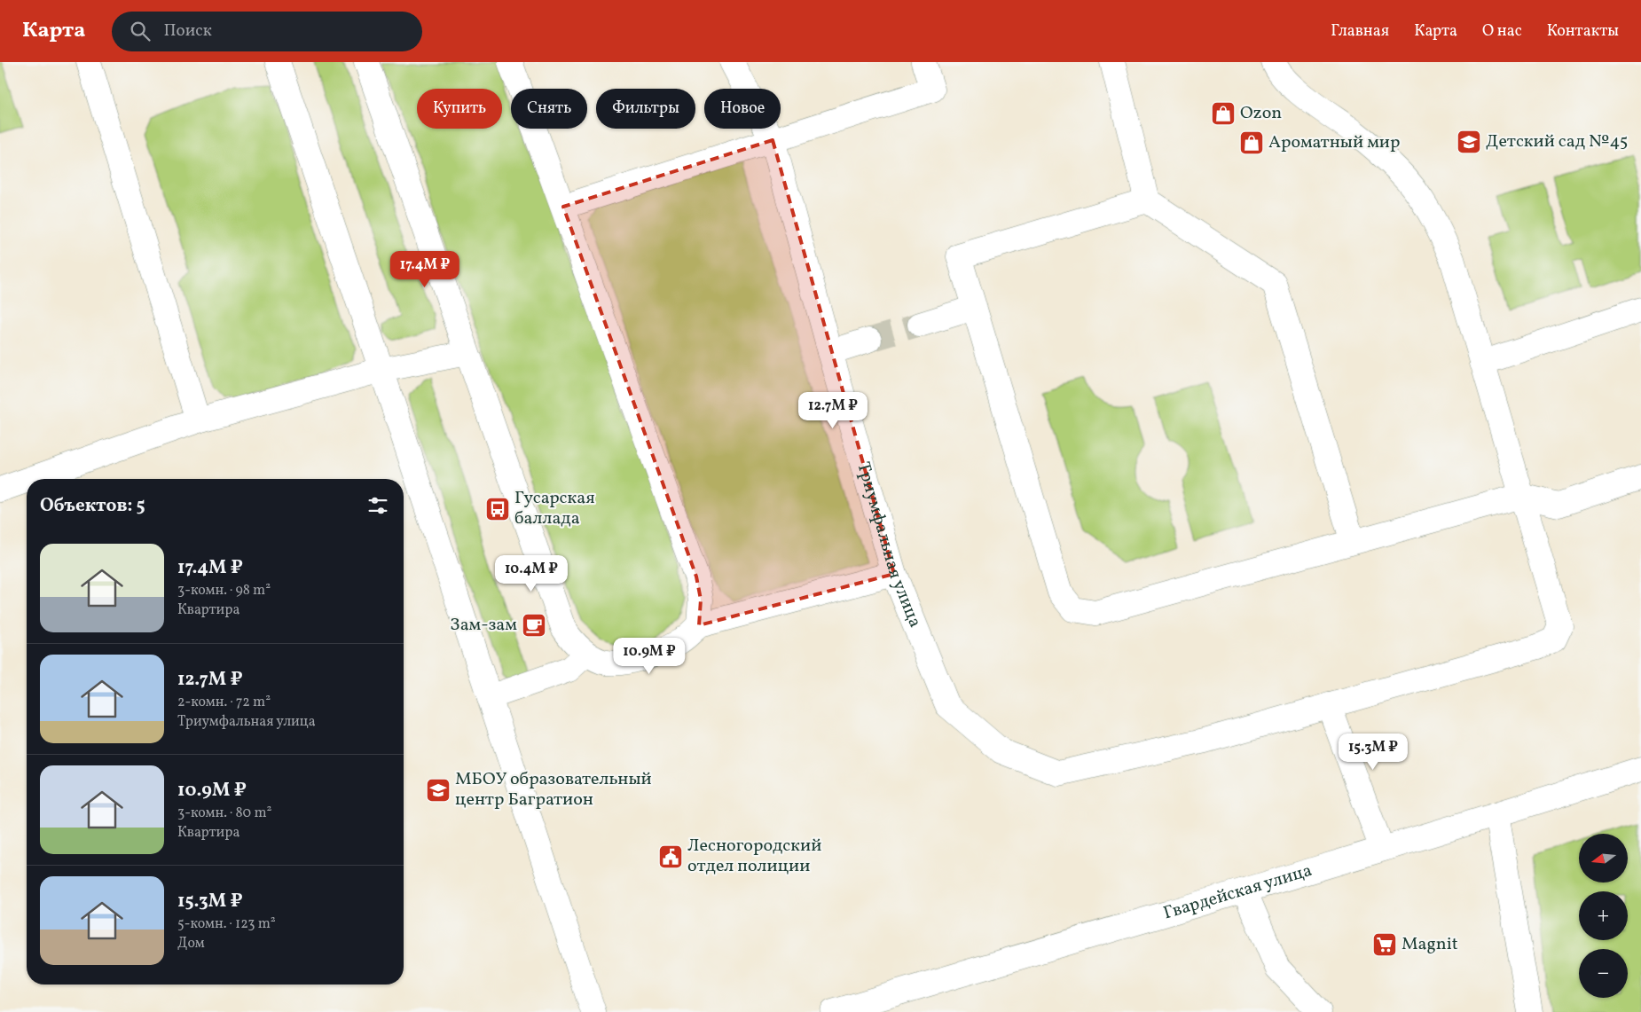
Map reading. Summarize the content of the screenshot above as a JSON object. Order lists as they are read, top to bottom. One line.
{"streets":{"street":["Триумфальная улица","Гвардейская улица"]},"places":{"shop":["Ozon","Ароматный мир"],"school or university":["Детский сад №45","МБОУ образовательный центр Багратион"],"bus stop":["Гусарская баллада"],"cafe":["Зам-зам"],"public building":["Лесногородский отдел полиции"],"supermarket":["Magnit"]},"north":"left","page":{"header":"Карта","search":"Поиск","nav":["Главная","Карта","О нас","Контакты"],"chip":["Купить","Снять","Фильтры","Новое"],"price":["17.4M ₽","12.7M ₽","10.4M ₽","10.9M ₽","15.3M ₽"],"heading":"Объектов: 5","list":[{"name":"17.4M ₽","note":"3-комн. · 98 m² · Квартира"},{"name":"12.7M ₽","note":"2-комн. · 72 m² · Триумфальная улица"},{"name":"10.9M ₽","note":"3-комн. · 80 m² · Квартира"},{"name":"15.3M ₽","note":"5-комн. · 123 m² · Дом"}],"map_buttons":["+","−"]}}
